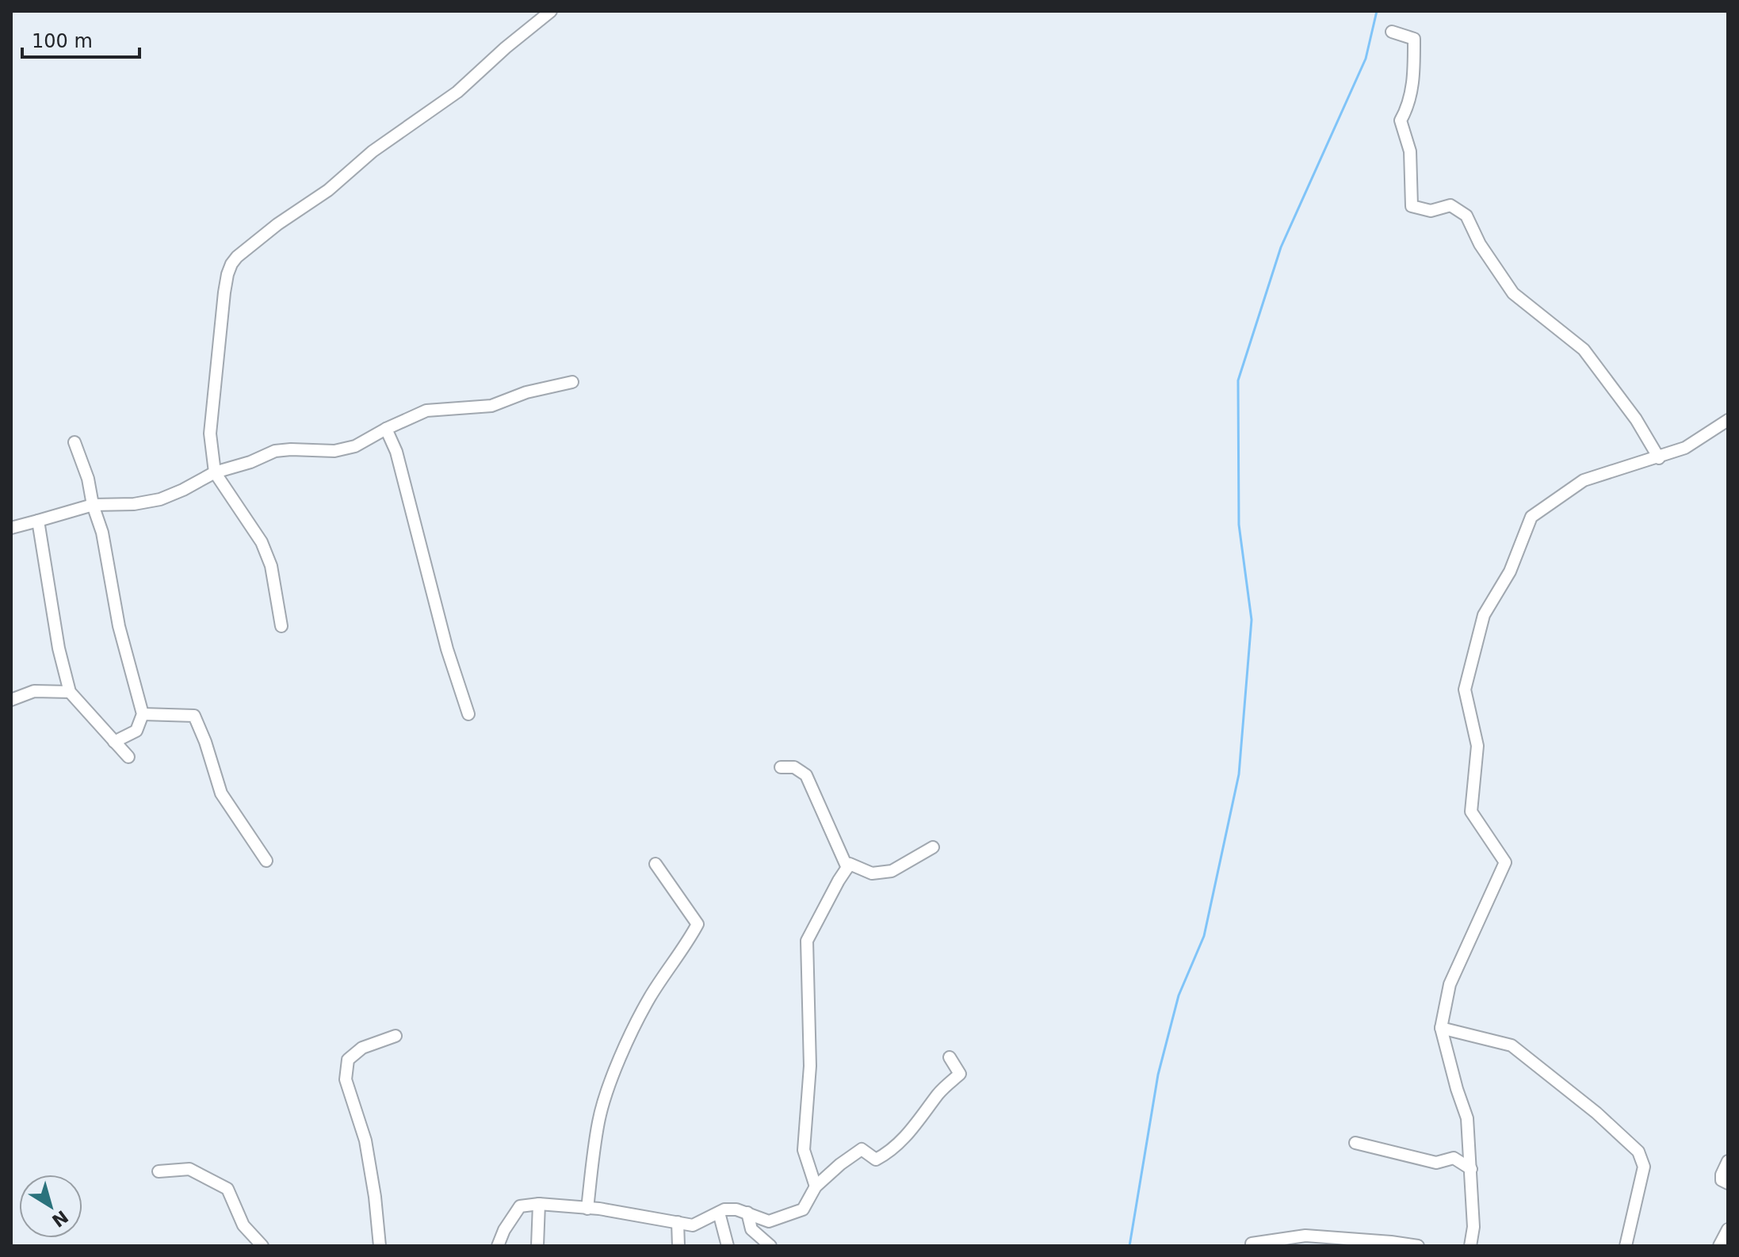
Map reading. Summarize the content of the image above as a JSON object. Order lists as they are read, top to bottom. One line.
{"scale_bar":"100 m","north":"bottom right"}
